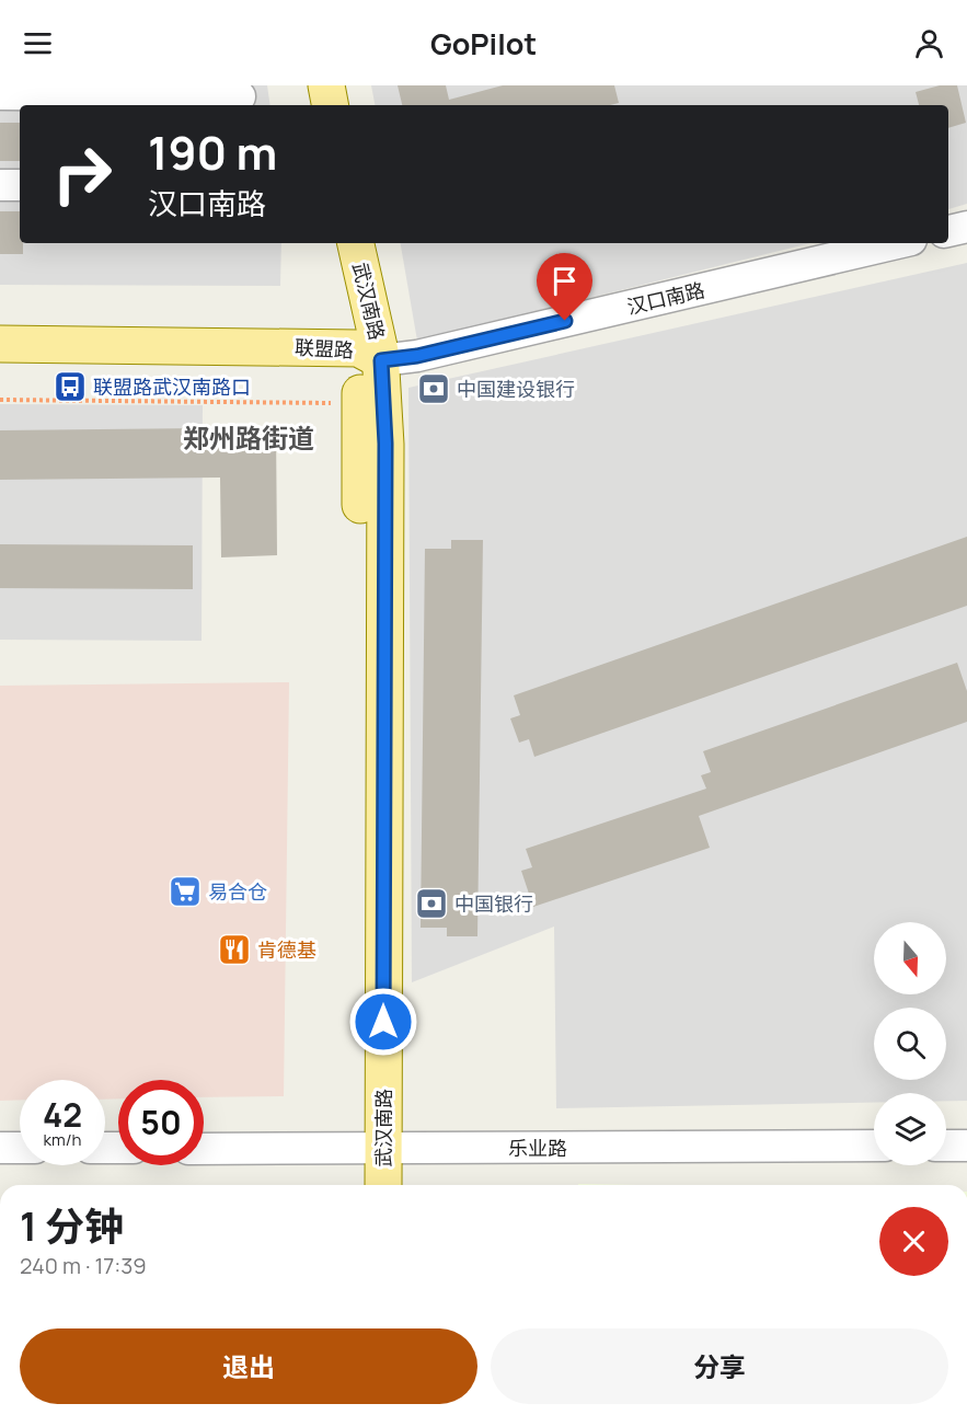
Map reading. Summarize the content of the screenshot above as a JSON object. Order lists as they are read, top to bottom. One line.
{"streets":{"main road":["武汉南路","联盟路"],"street":["汉口南路","乐业路"]},"crossings":[["汉口南路","武汉南路"],["汉口南路","联盟路"],["武汉南路","联盟路"],["武汉南路","乐业路"]],"districts":["郑州路街道"],"places":{"bus stop":["联盟路武汉南路口"],"bank":["中国建设银行","中国银行"],"supermarket":["易合仓"],"restaurant":["肯德基"]},"north":"bottom","page":{"header":"GoPilot","turn":["190 m","汉口南路"],"speed":"42 km/h","limit":"50","heading":["1 分钟","240 m · 17:39"],"buttons":["退出","分享"]}}
